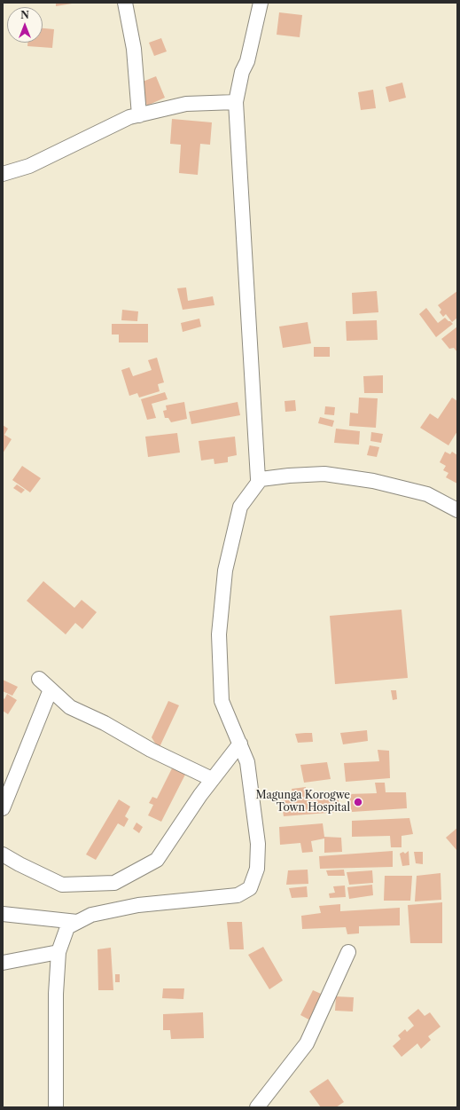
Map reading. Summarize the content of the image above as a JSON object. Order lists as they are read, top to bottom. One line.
{"places":["Magunga Korogwe Town Hospital"],"north":"top"}
